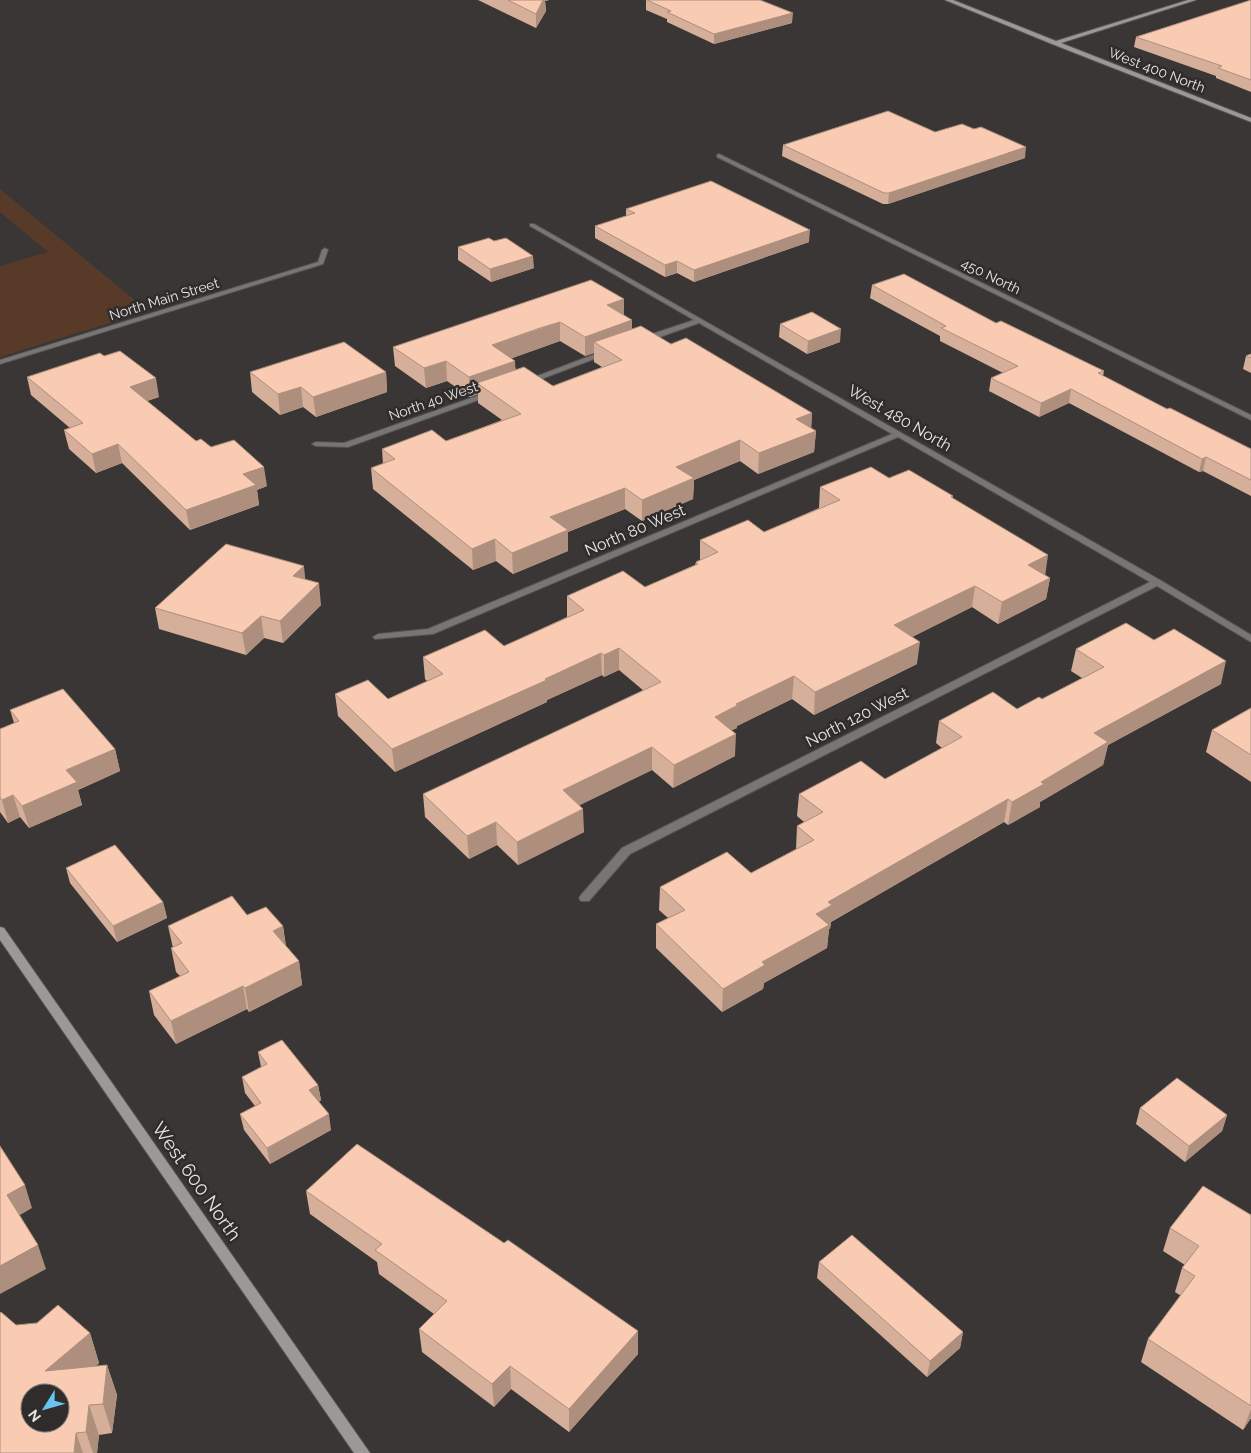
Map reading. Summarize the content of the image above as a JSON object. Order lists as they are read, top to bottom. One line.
{"streets":{"street":["West 400 North","450 North","North Main Street","North 40 West","West 480 North","North 80 West","North 120 West","West 600 North"]},"crossings":[["West 480 North","North 80 West"],["West 480 North","North 120 West"]],"north":"bottom left"}
